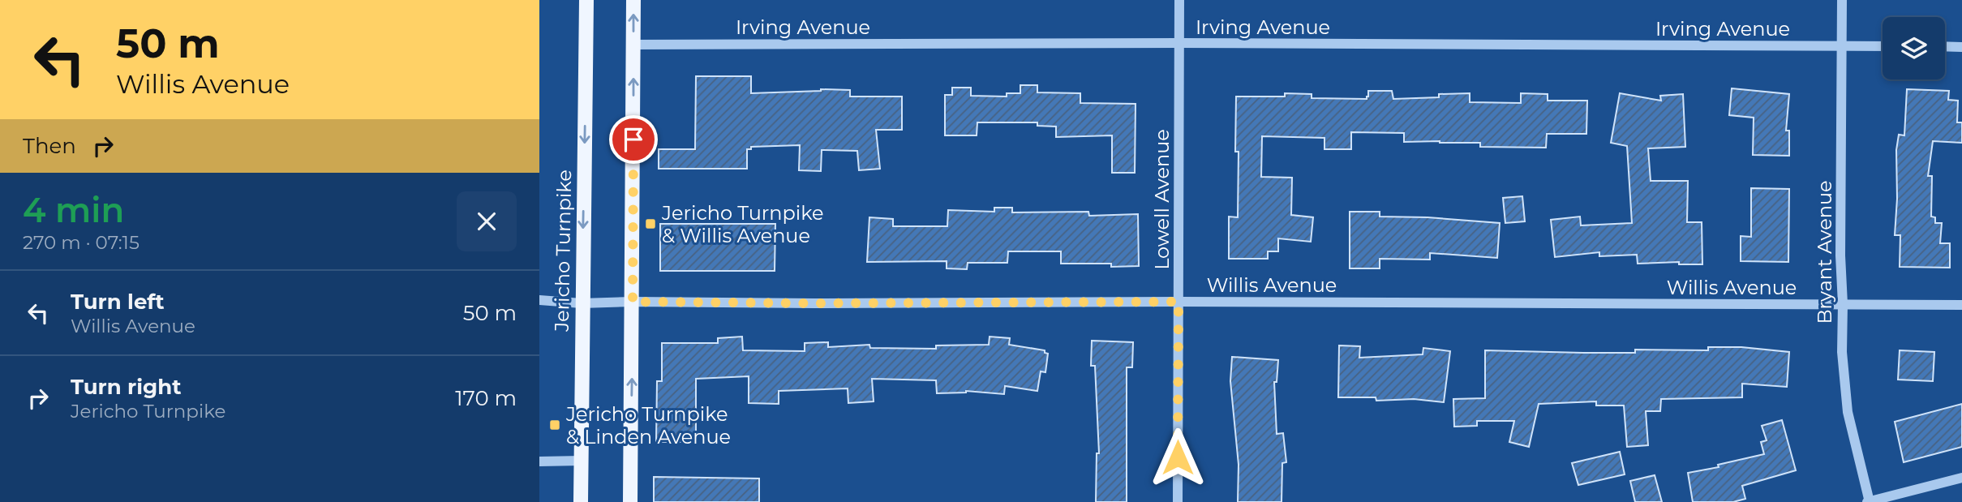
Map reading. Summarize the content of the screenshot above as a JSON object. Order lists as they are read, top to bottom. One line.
{"streets":{"main road":["Jericho Turnpike"],"street":["Irving Avenue","Lowell Avenue","Bryant Avenue","Willis Avenue"]},"crossings":[["Irving Avenue","Lowell Avenue"],["Irving Avenue","Bryant Avenue"],["Lowell Avenue","Willis Avenue"],["Jericho Turnpike","Willis Avenue"],["Bryant Avenue","Willis Avenue"]],"places":{"transit":["Jericho Turnpike & Willis Avenue","Jericho Turnpike & Linden Avenue"]},"page":{"turn":["50 m","Willis Avenue"],"then":"Then","heading":["4 min","270 m · 07:15"],"list":[{"name":"Turn left","note":"Willis Avenue","value":"50 m"},{"name":"Turn right","note":"Jericho Turnpike","value":"170 m"}]}}
